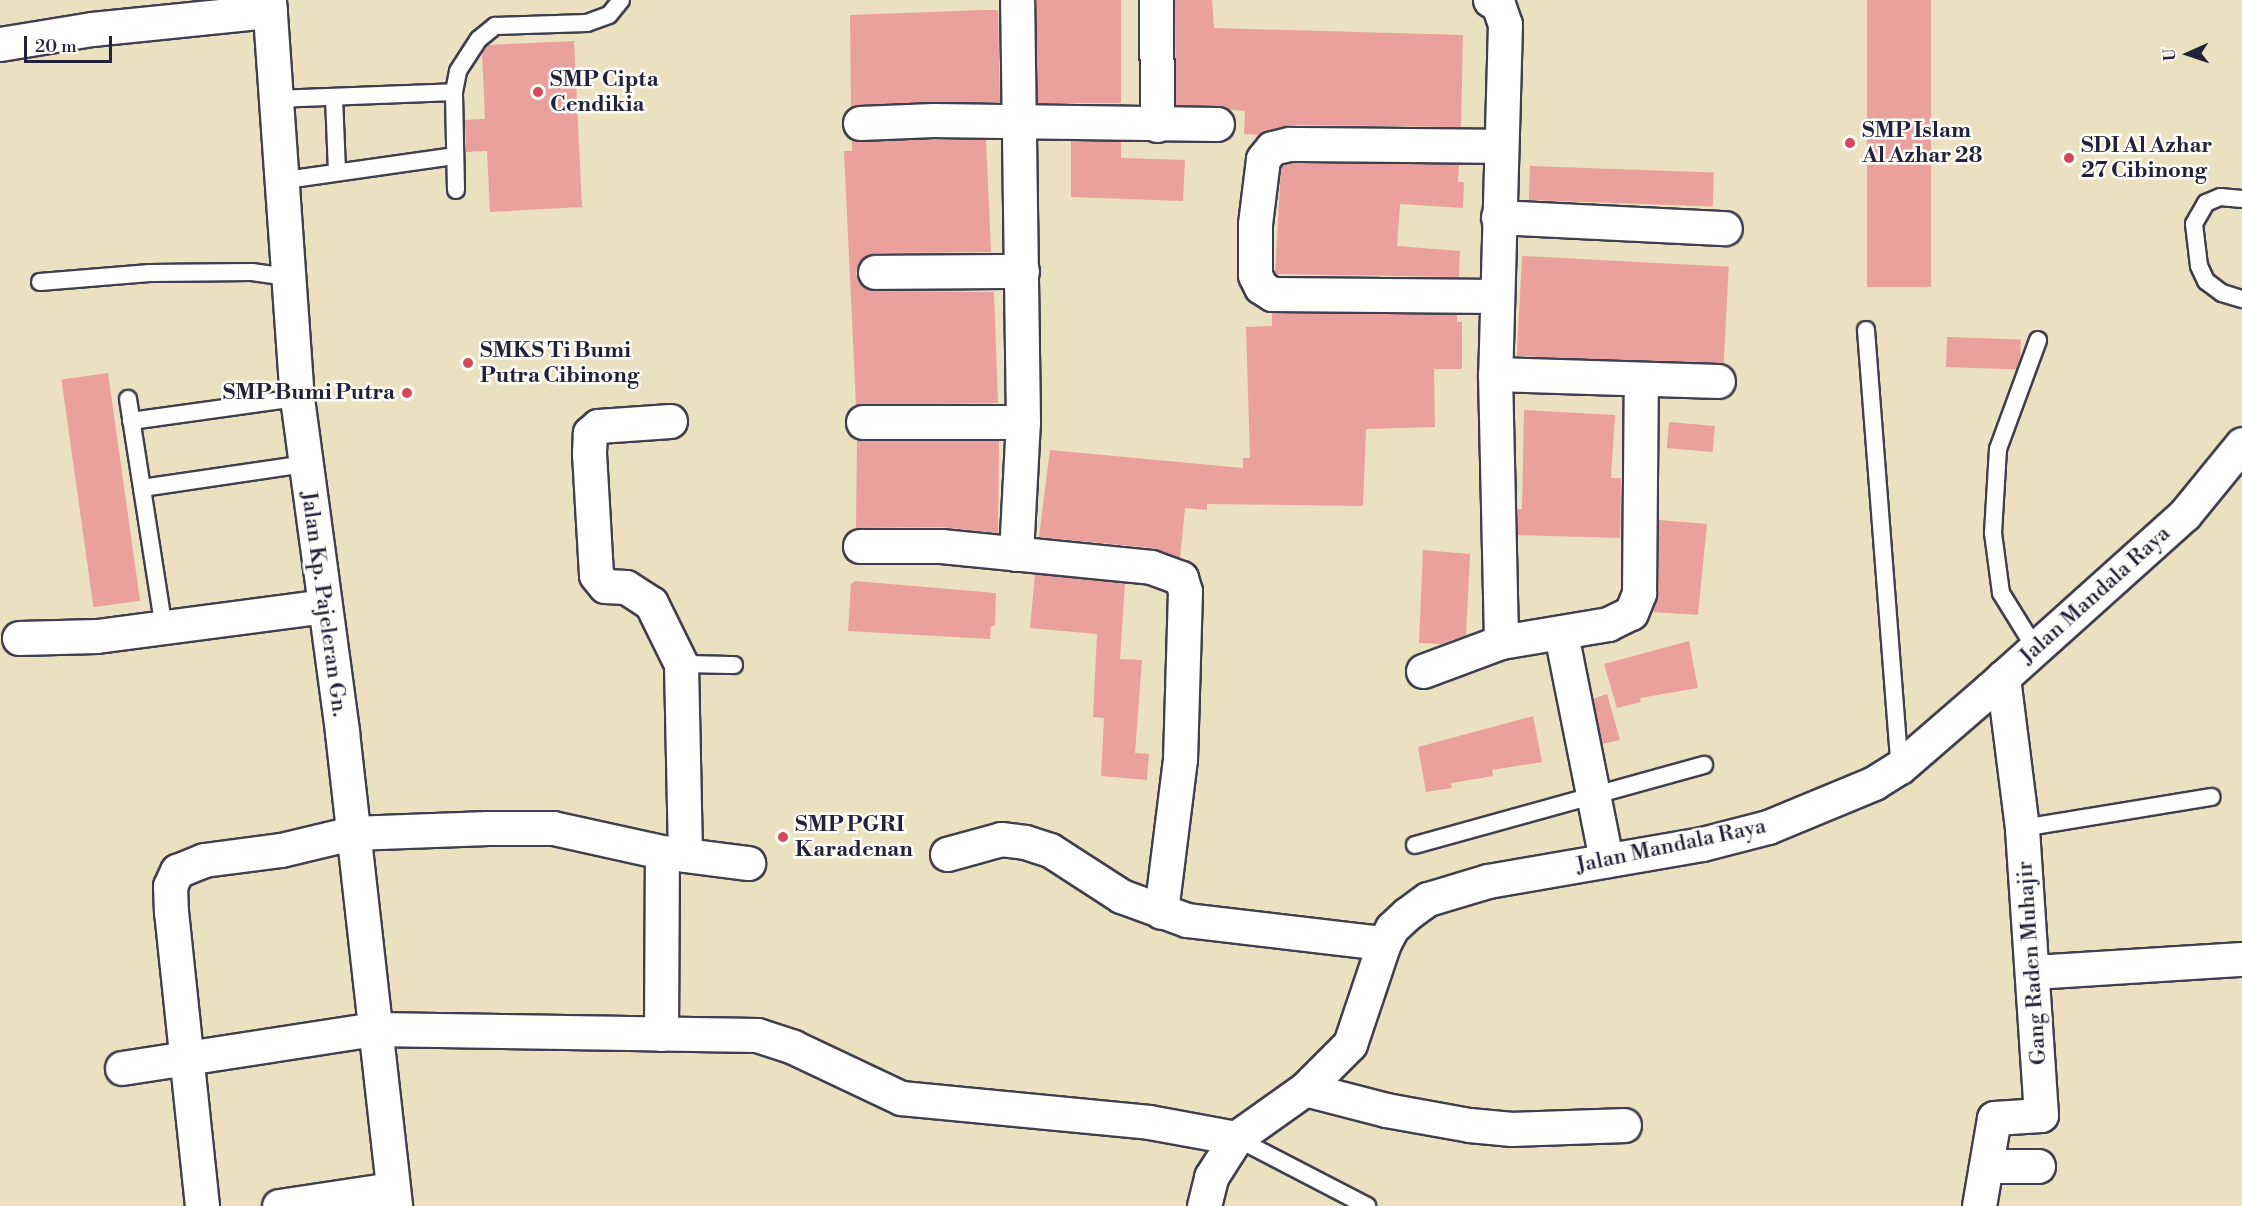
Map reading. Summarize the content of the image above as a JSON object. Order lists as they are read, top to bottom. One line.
{"streets":{"street":["Jalan Mandala Raya","Jalan Kp. Pajeleran Gn.","Gang Raden Muhajir"]},"crossings":[["Jalan Mandala Raya","Gang Raden Muhajir"]],"places":["SMP Cipta Cendikia","SMP Islam Al Azhar 28","SDI Al Azhar 27 Cibinong","SMKS Ti Bumi Putra Cibinong","SMP Bumi Putra","SMP PGRI Karadenan"],"scale_bar":"20 m","north":"left"}
